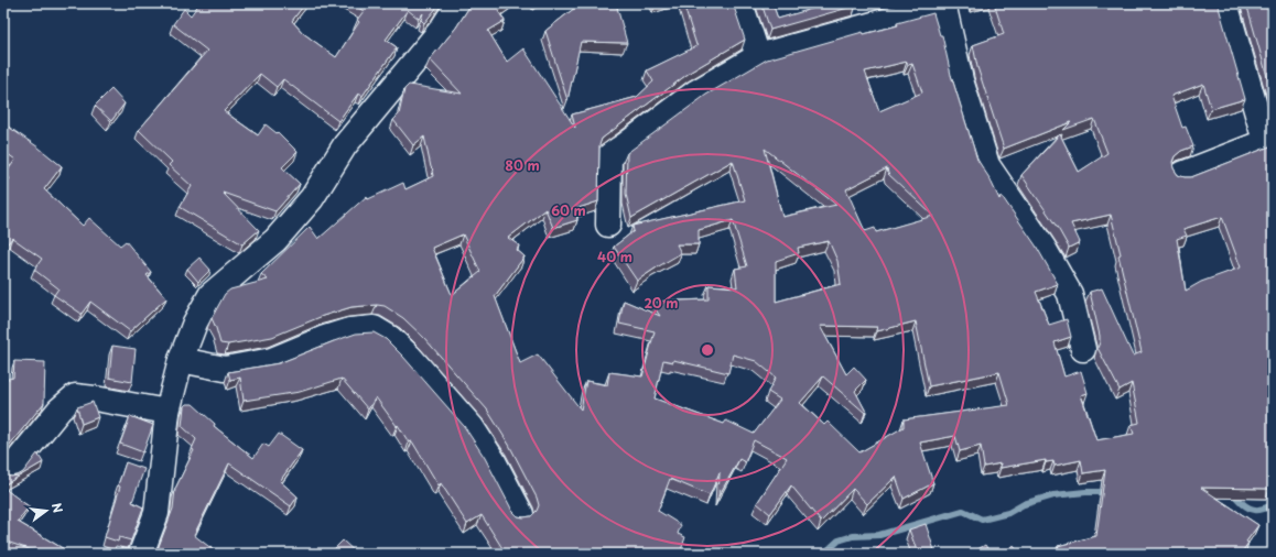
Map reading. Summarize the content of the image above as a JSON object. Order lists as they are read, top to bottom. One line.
{"north":"right","rings":["80 m","60 m","40 m","20 m"]}
